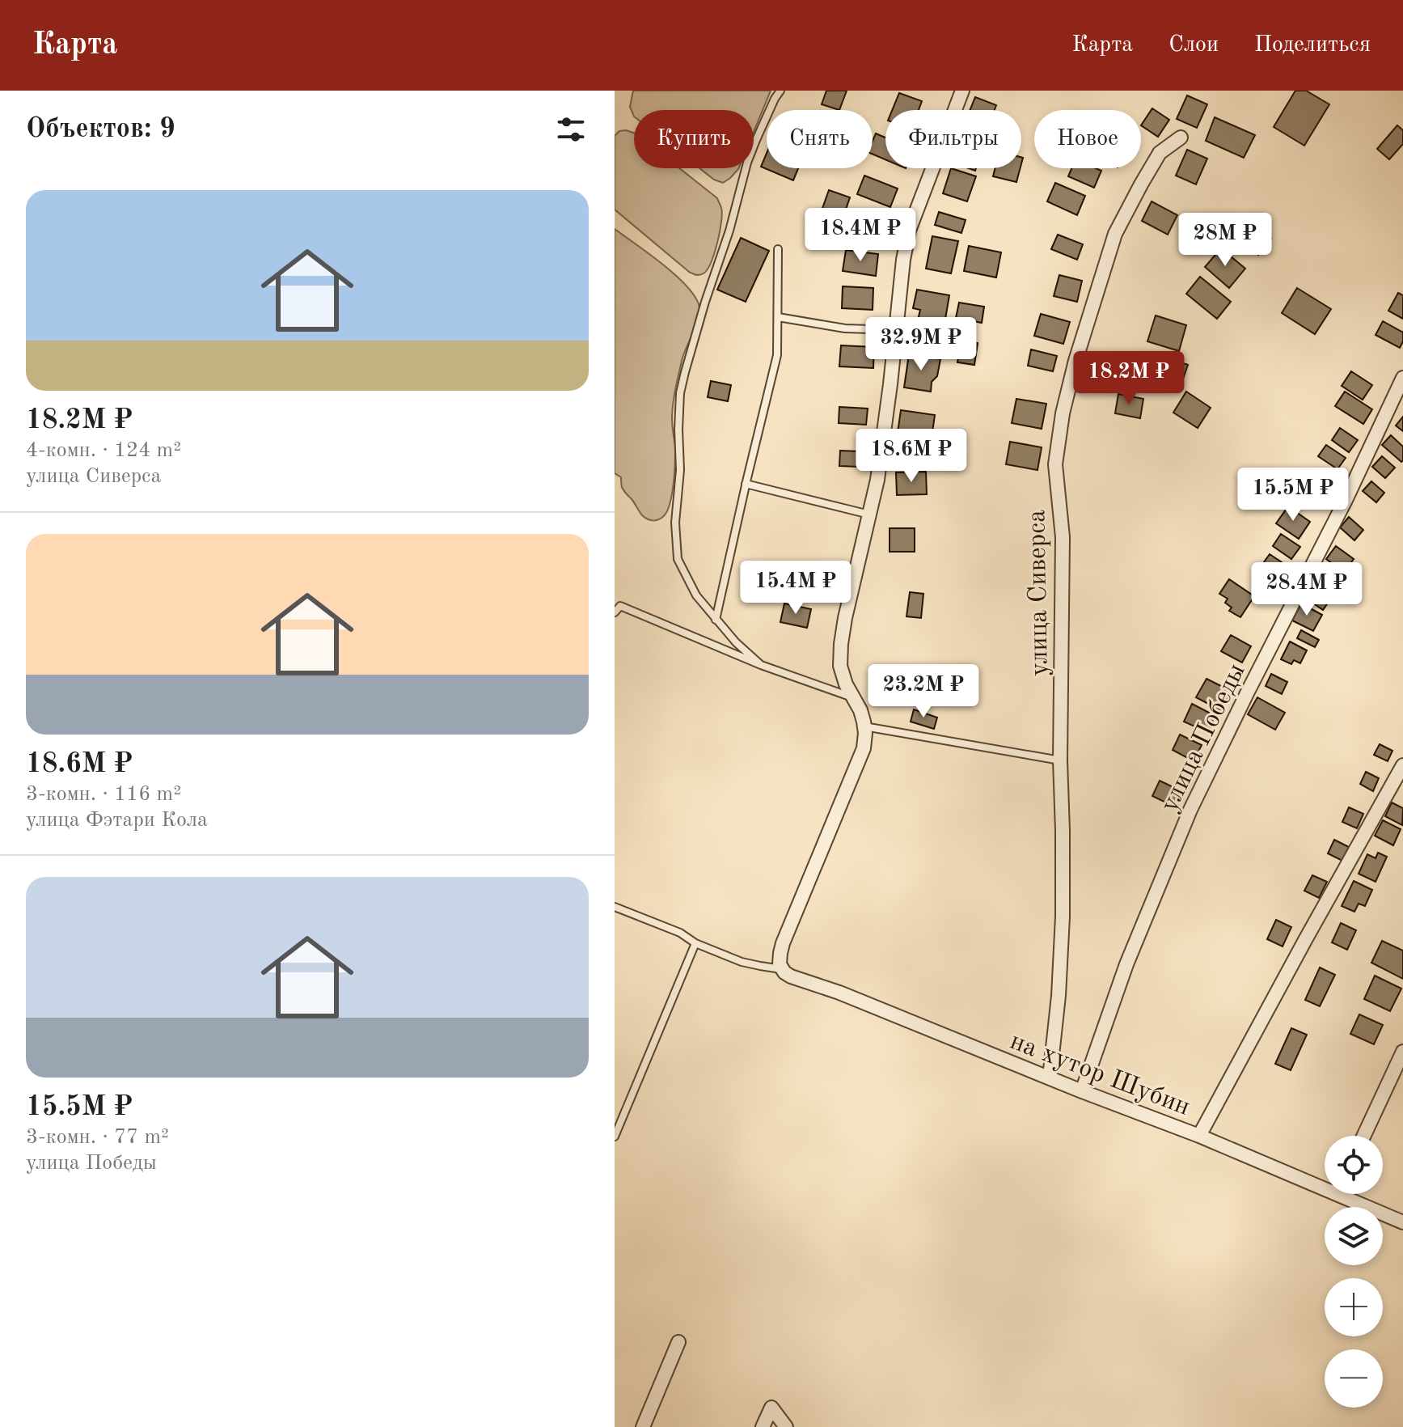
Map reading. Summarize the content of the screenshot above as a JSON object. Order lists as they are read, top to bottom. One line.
{"streets":{"street":["улица Сиверса","улица Победы","на хутор Шубин"]},"crossings":[["улица Сиверса","на хутор Шубин"],["улица Победы","на хутор Шубин"]],"page":{"header":"Карта","nav":["Карта","Слои","Поделиться"],"heading":"Объектов: 9","chip":["Купить","Снять","Фильтры","Новое"],"list":[{"name":"18.2M ₽","note":"4-комн. · 124 m² · улица Сиверса"},{"name":"18.6M ₽","note":"3-комн. · 116 m² · улица Фэтари Кола"},{"name":"15.5M ₽","note":"3-комн. · 77 m² · улица Победы"}],"price":["18.4M ₽","28M ₽","32.9M ₽","18.2M ₽","18.6M ₽","15.5M ₽","15.4M ₽","28.4M ₽","23.2M ₽"],"map_buttons":["+","−"]}}
